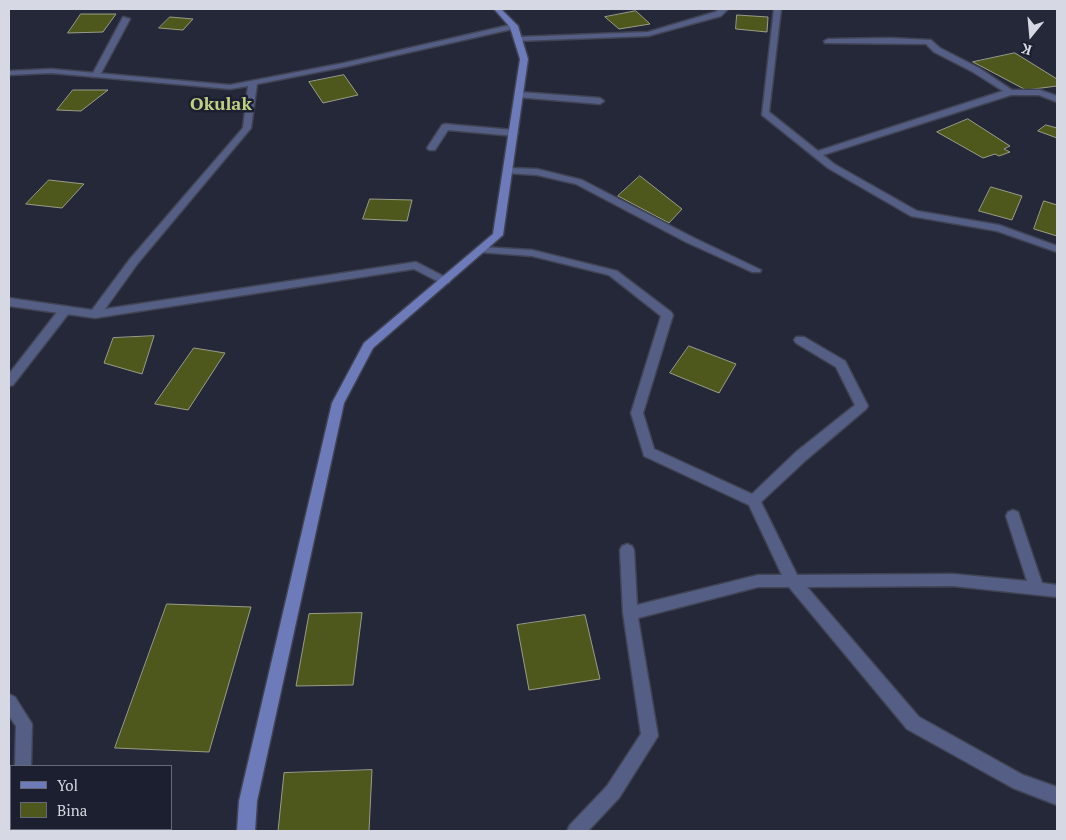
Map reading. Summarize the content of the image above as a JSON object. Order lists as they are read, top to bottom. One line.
{"districts":["Okulak"],"legend":["Yol","Bina"],"north":"bottom"}
